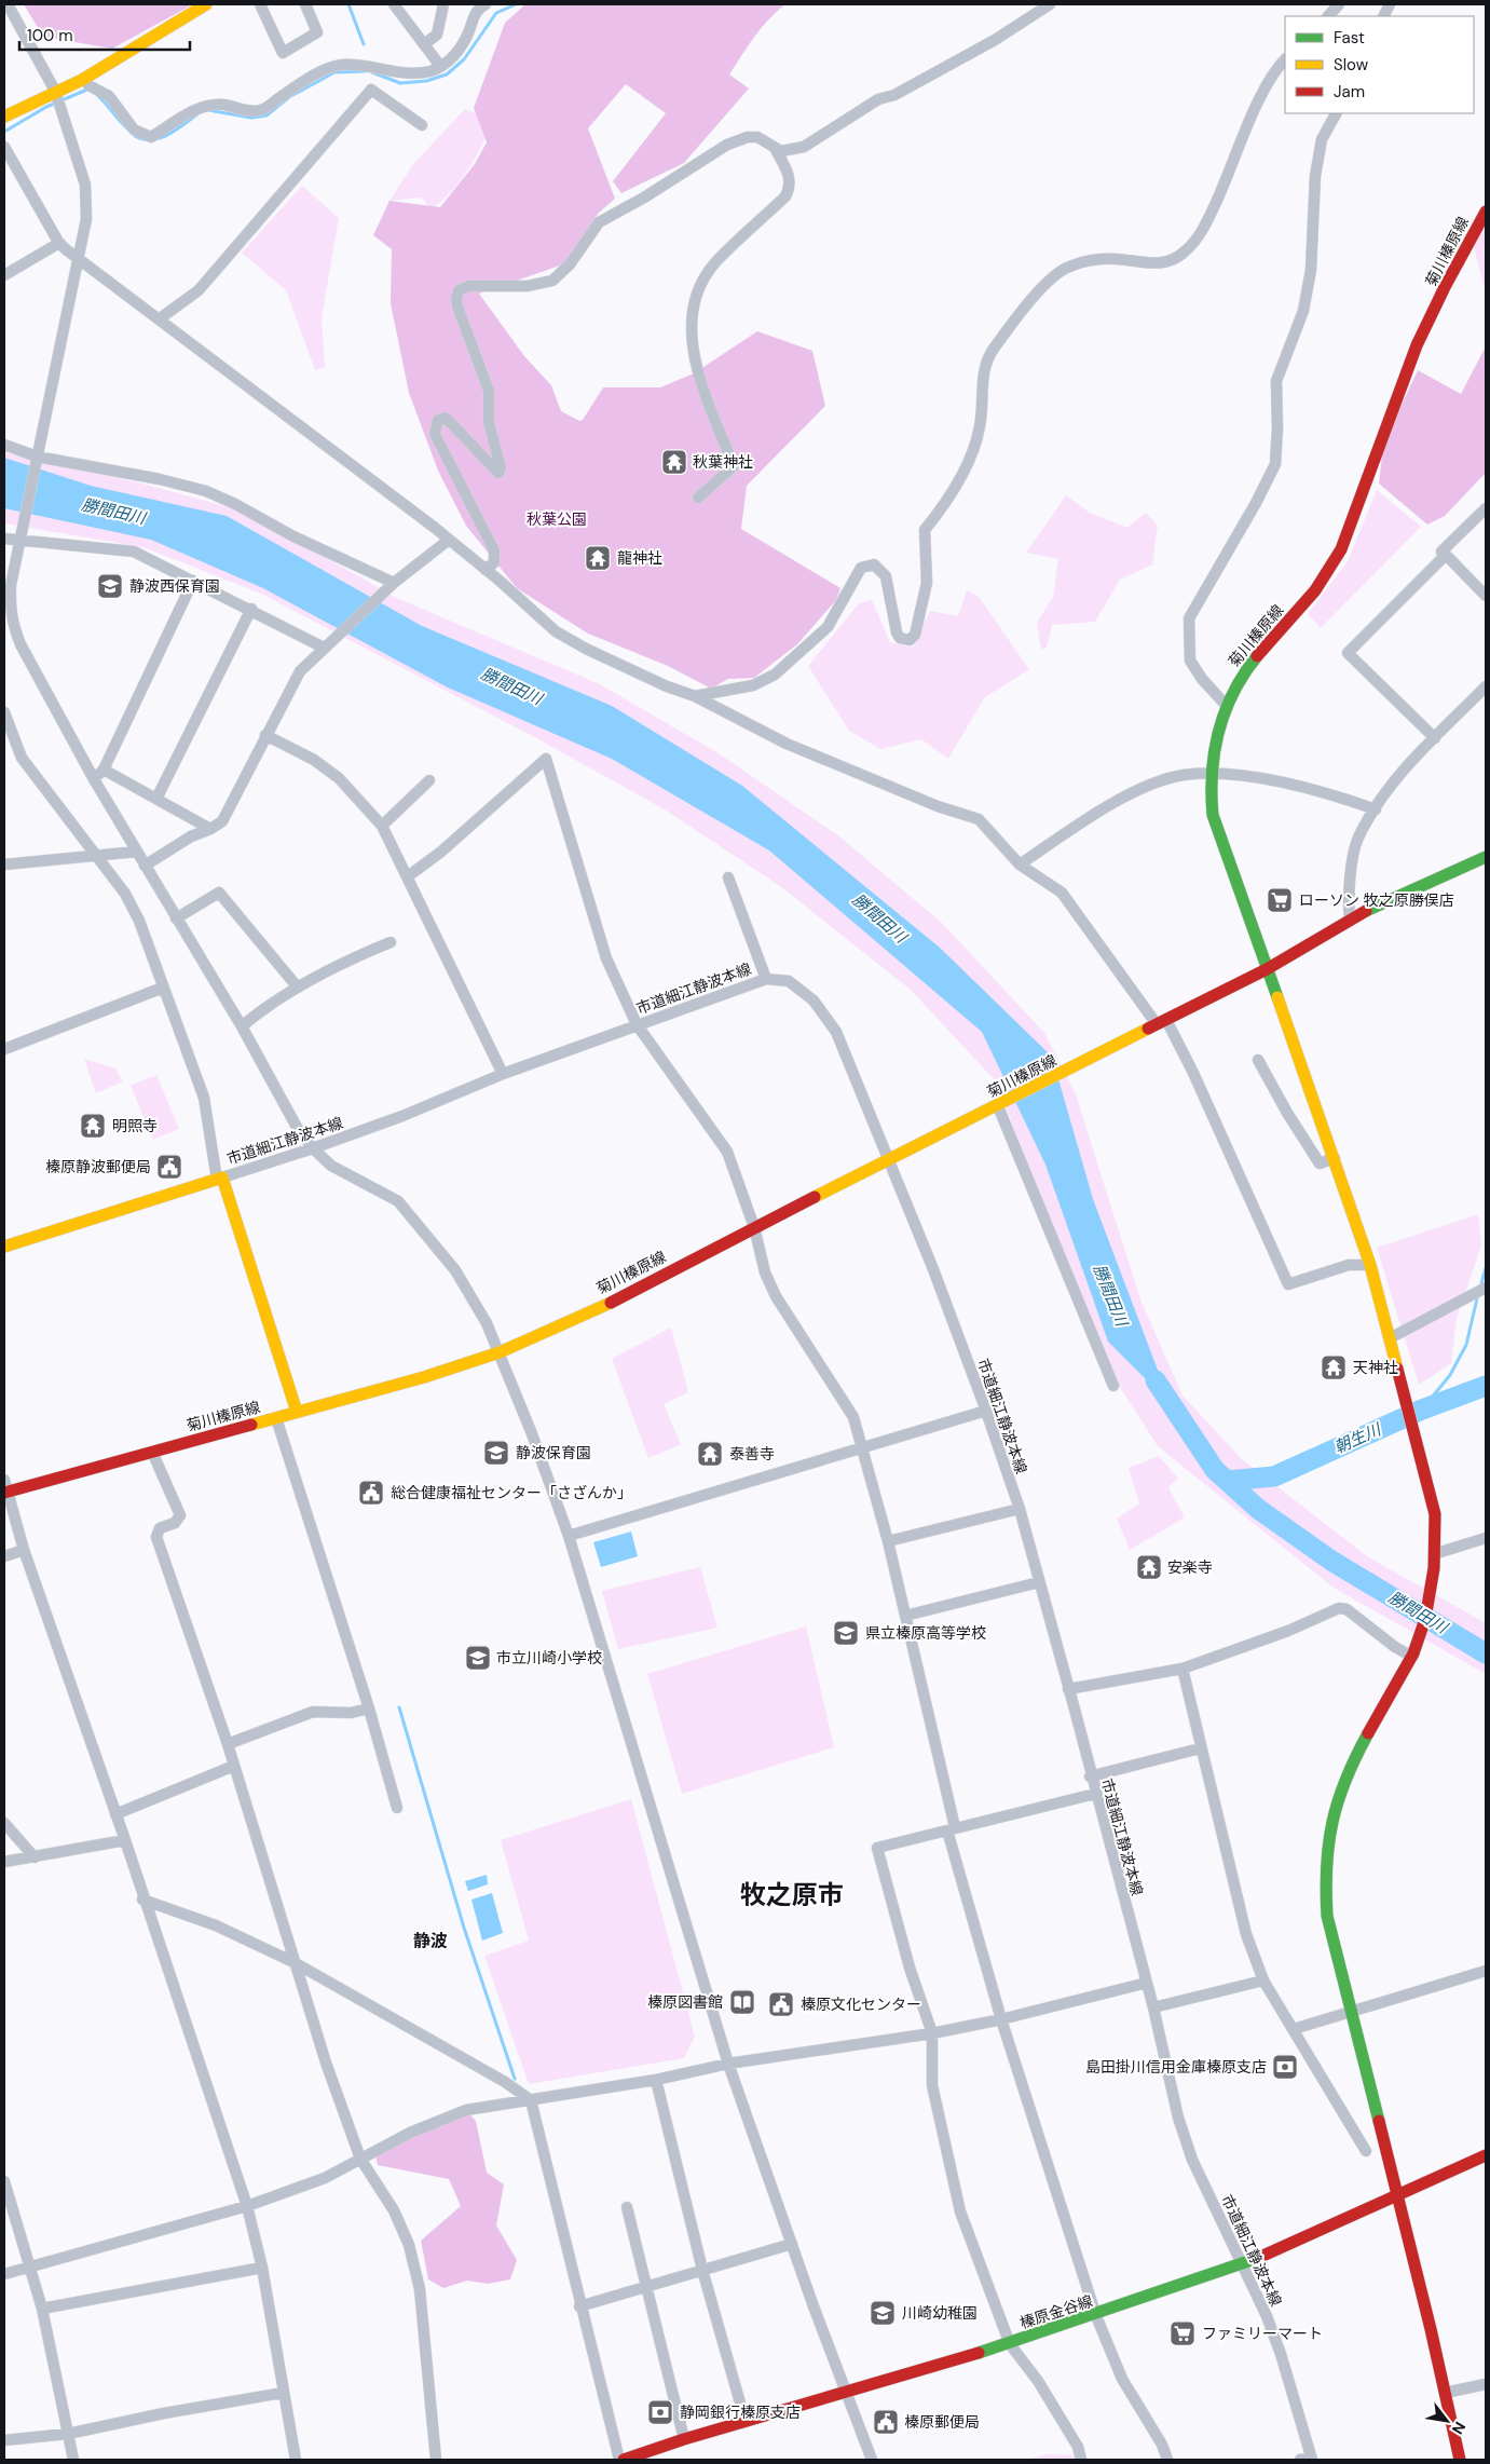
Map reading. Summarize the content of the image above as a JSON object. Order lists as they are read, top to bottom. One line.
{"streets":{"main road":["菊川榛原線","榛原金谷線"],"street":["市道細江静波本線"]},"crossings":[["菊川榛原線","市道細江静波本線"],["市道細江静波本線","榛原金谷線"]],"districts":["牧之原市","静波"],"water":["勝間田川","朝生川"],"parks":["秋葉公園"],"places":{"temple":["秋葉神社","龍神社","明照寺","天神社","泰善寺","安楽寺"],"school or university":["静波西保育園","静波保育園","県立榛原高等学校","市立川崎小学校","川崎幼稚園"],"supermarket":["ローソン 牧之原勝俣店","ファミリーマート"],"public building":["榛原静波郵便局","総合健康福祉センター「さざんか」","榛原文化センター","榛原郵便局"],"library":["榛原図書館"],"bank":["島田掛川信用金庫榛原支店","静岡銀行榛原支店"]},"legend":["Fast","Slow","Jam"],"scale_bar":"100 m","north":"bottom right"}
